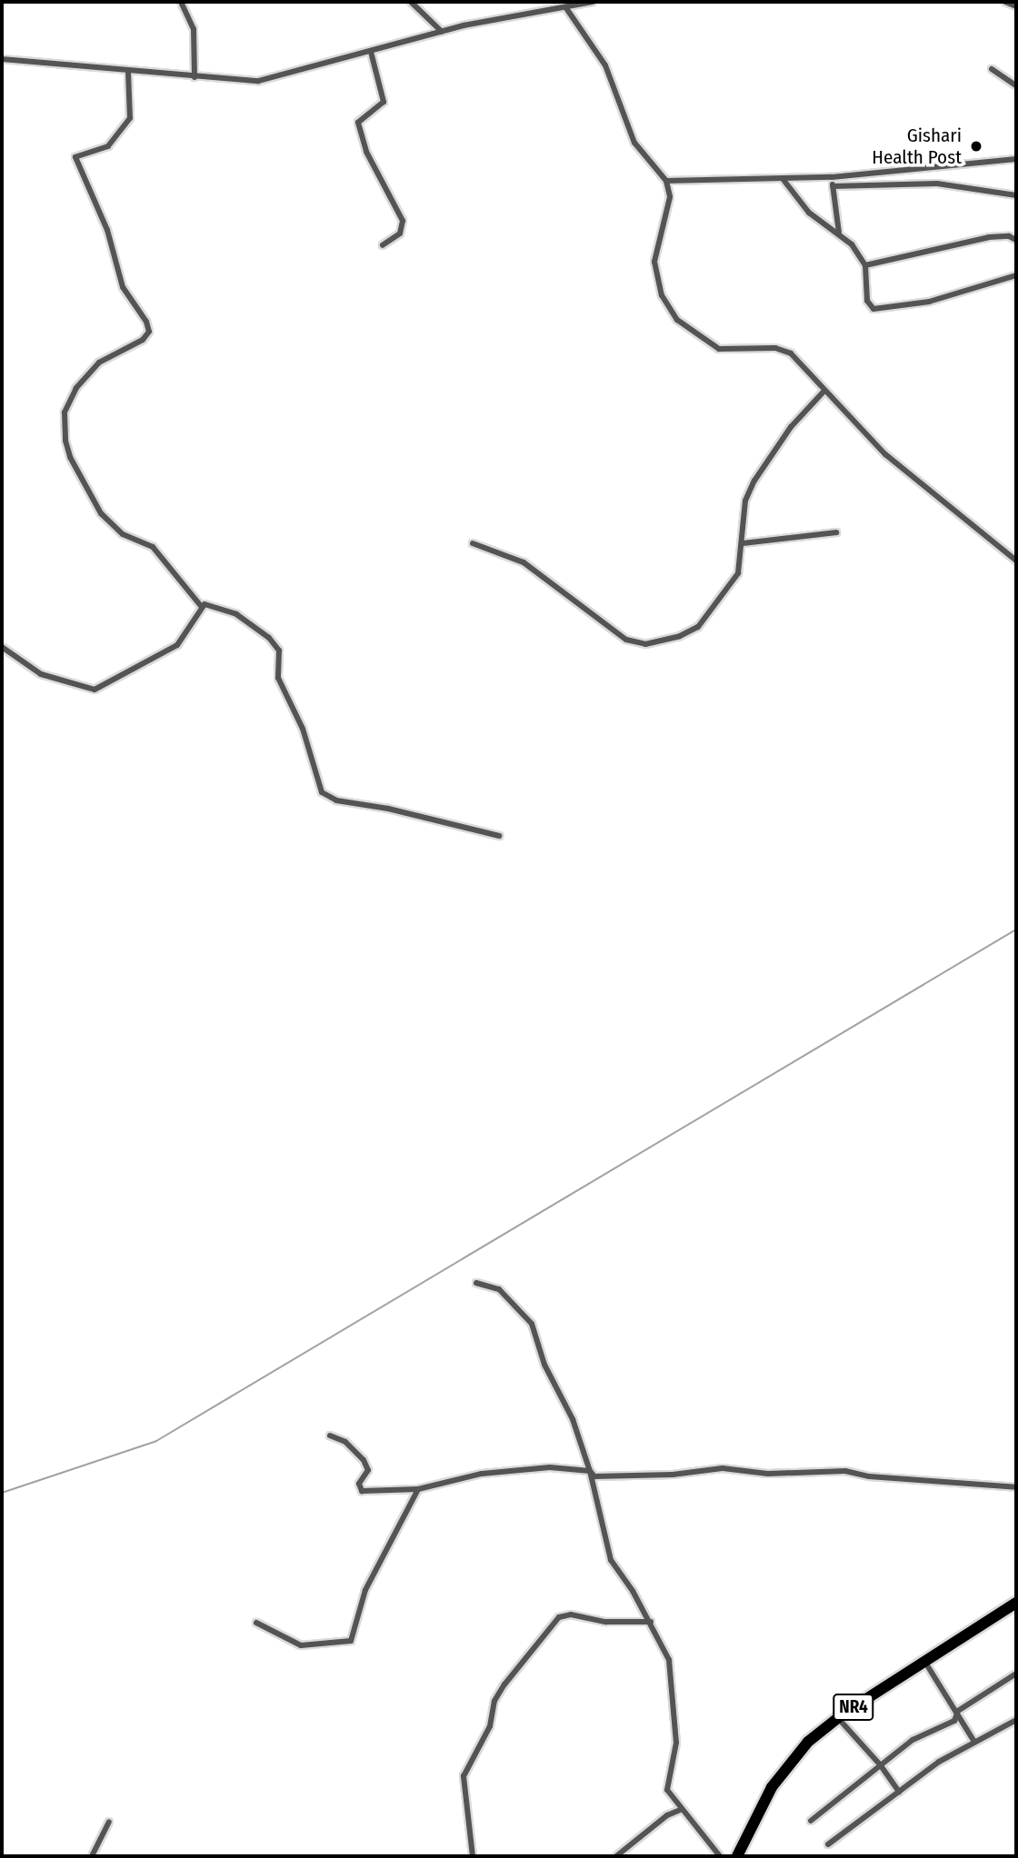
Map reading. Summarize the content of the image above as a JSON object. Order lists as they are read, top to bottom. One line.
{"streets":{"highway":["NR4"]},"places":["Gishari Health Post"]}
